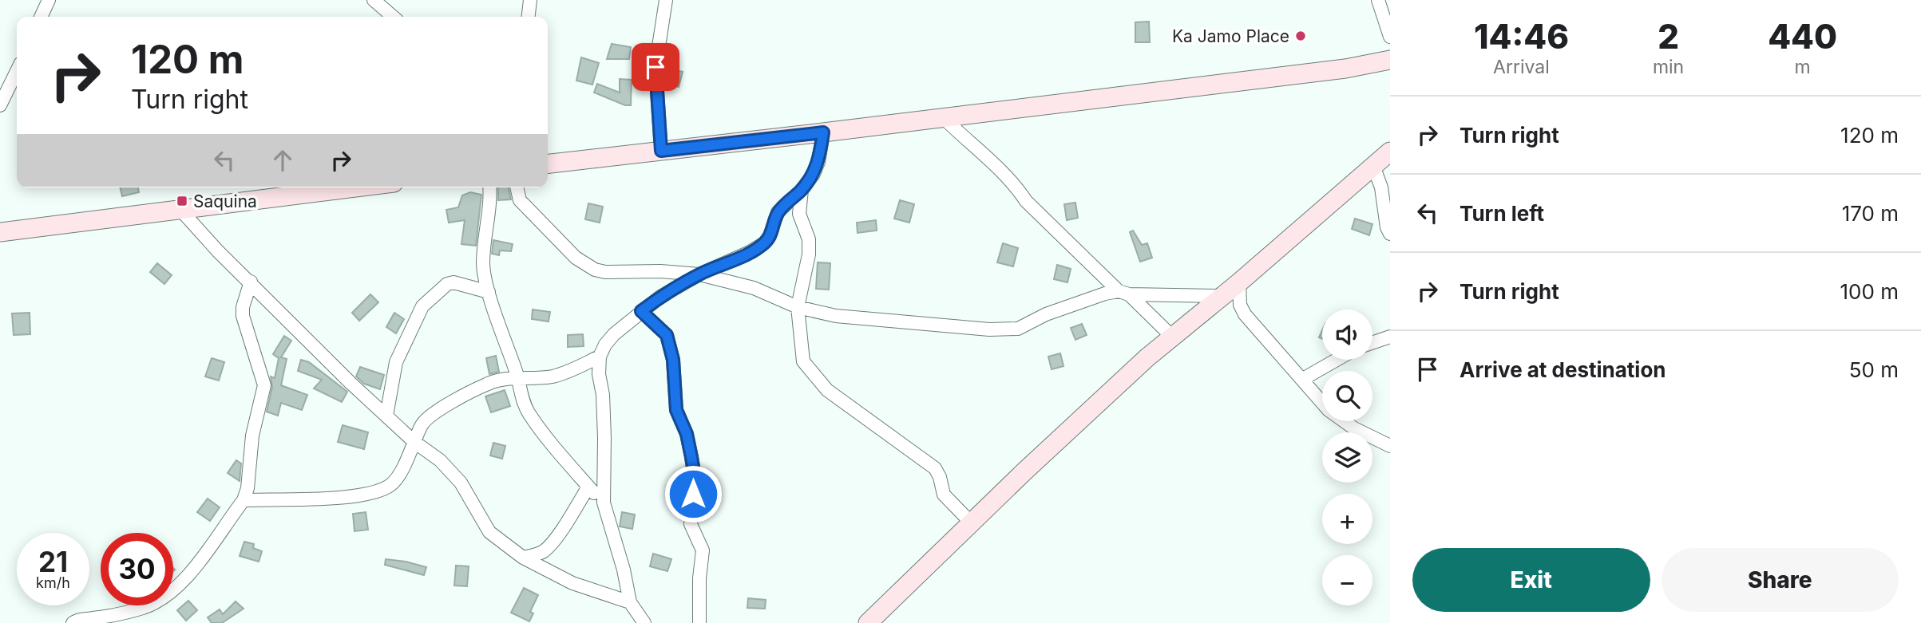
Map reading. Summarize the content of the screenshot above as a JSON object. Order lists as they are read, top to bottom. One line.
{"places":{"other":["Ka Jamo Place"],"transit":["Saquina"]},"page":{"eta":["14:46","Arrival","2","min","440","m"],"turn":["120 m","Turn right"],"list":[{"name":"Turn right","value":"120 m"},{"name":"Turn left","value":"170 m"},{"name":"Turn right","value":"100 m"},{"name":"Arrive at destination","value":"50 m"}],"map_buttons":["+","−"],"speed":"21 km/h","limit":"30","buttons":["Exit","Share"]}}
